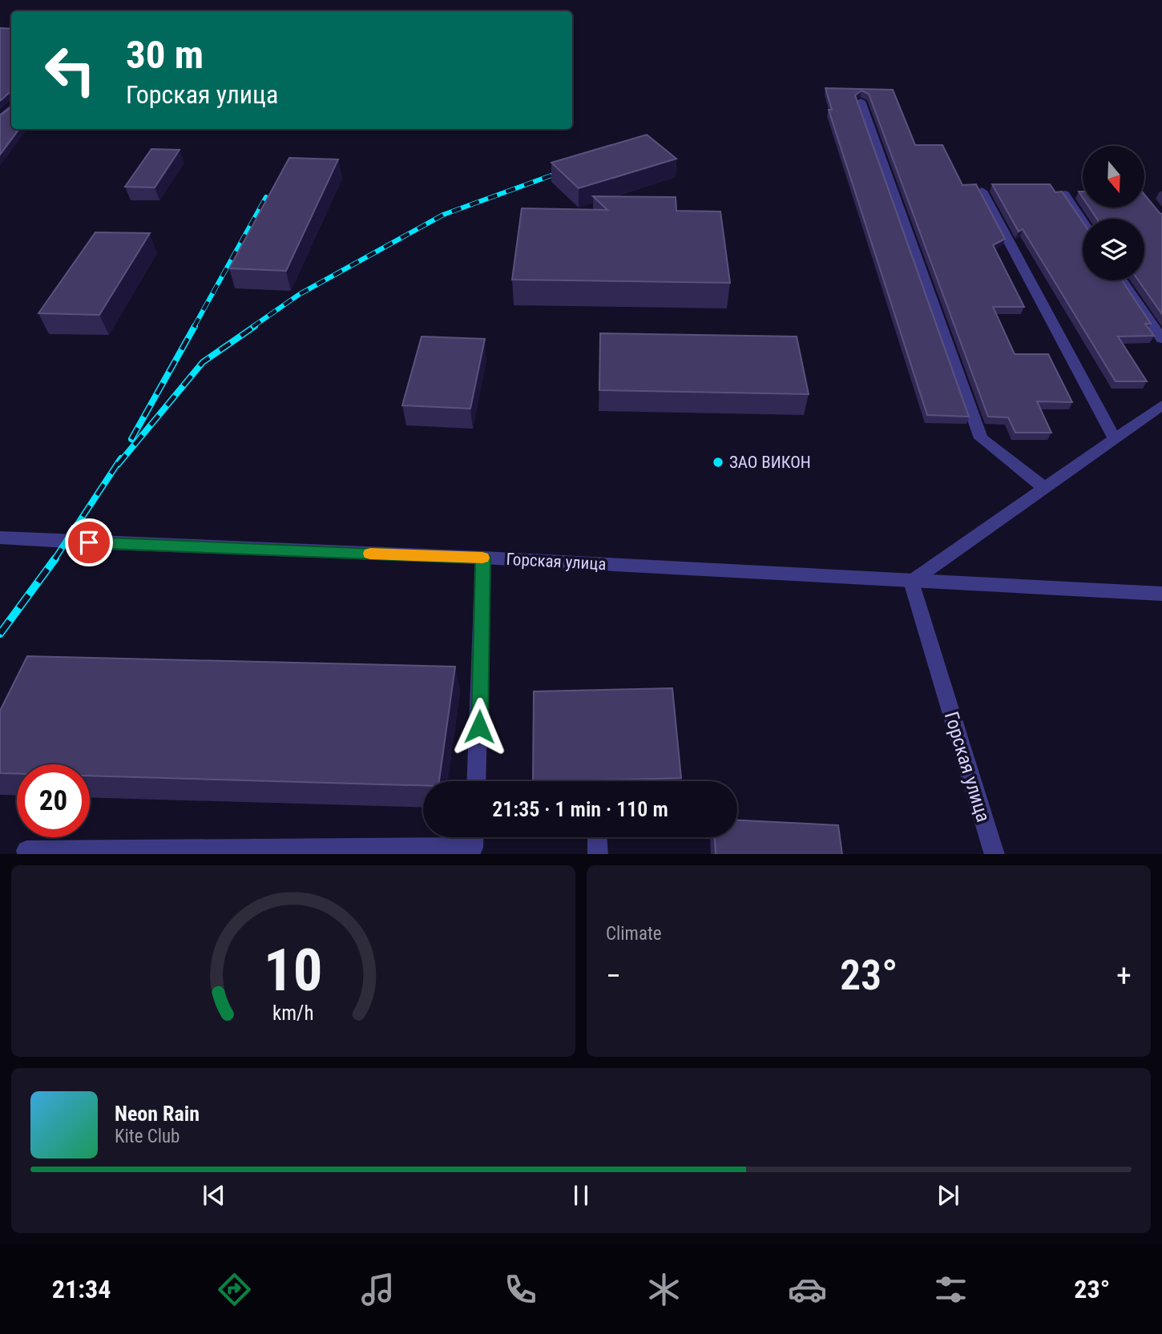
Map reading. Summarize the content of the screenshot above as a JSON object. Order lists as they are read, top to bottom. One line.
{"streets":{"street":["Горская улица"]},"places":["ЗАО ВИКОН"],"north":"bottom","page":{"turn":["30 m","Горская улица"],"limit":"20","trip":"21:35 · 1 min · 110 m","tile":"Climate","heat":["−","23°","+"],"song":["Neon Rain","Kite Club"],"tabs":["21:34","23°"],"gauge":["10","km/h"]}}
